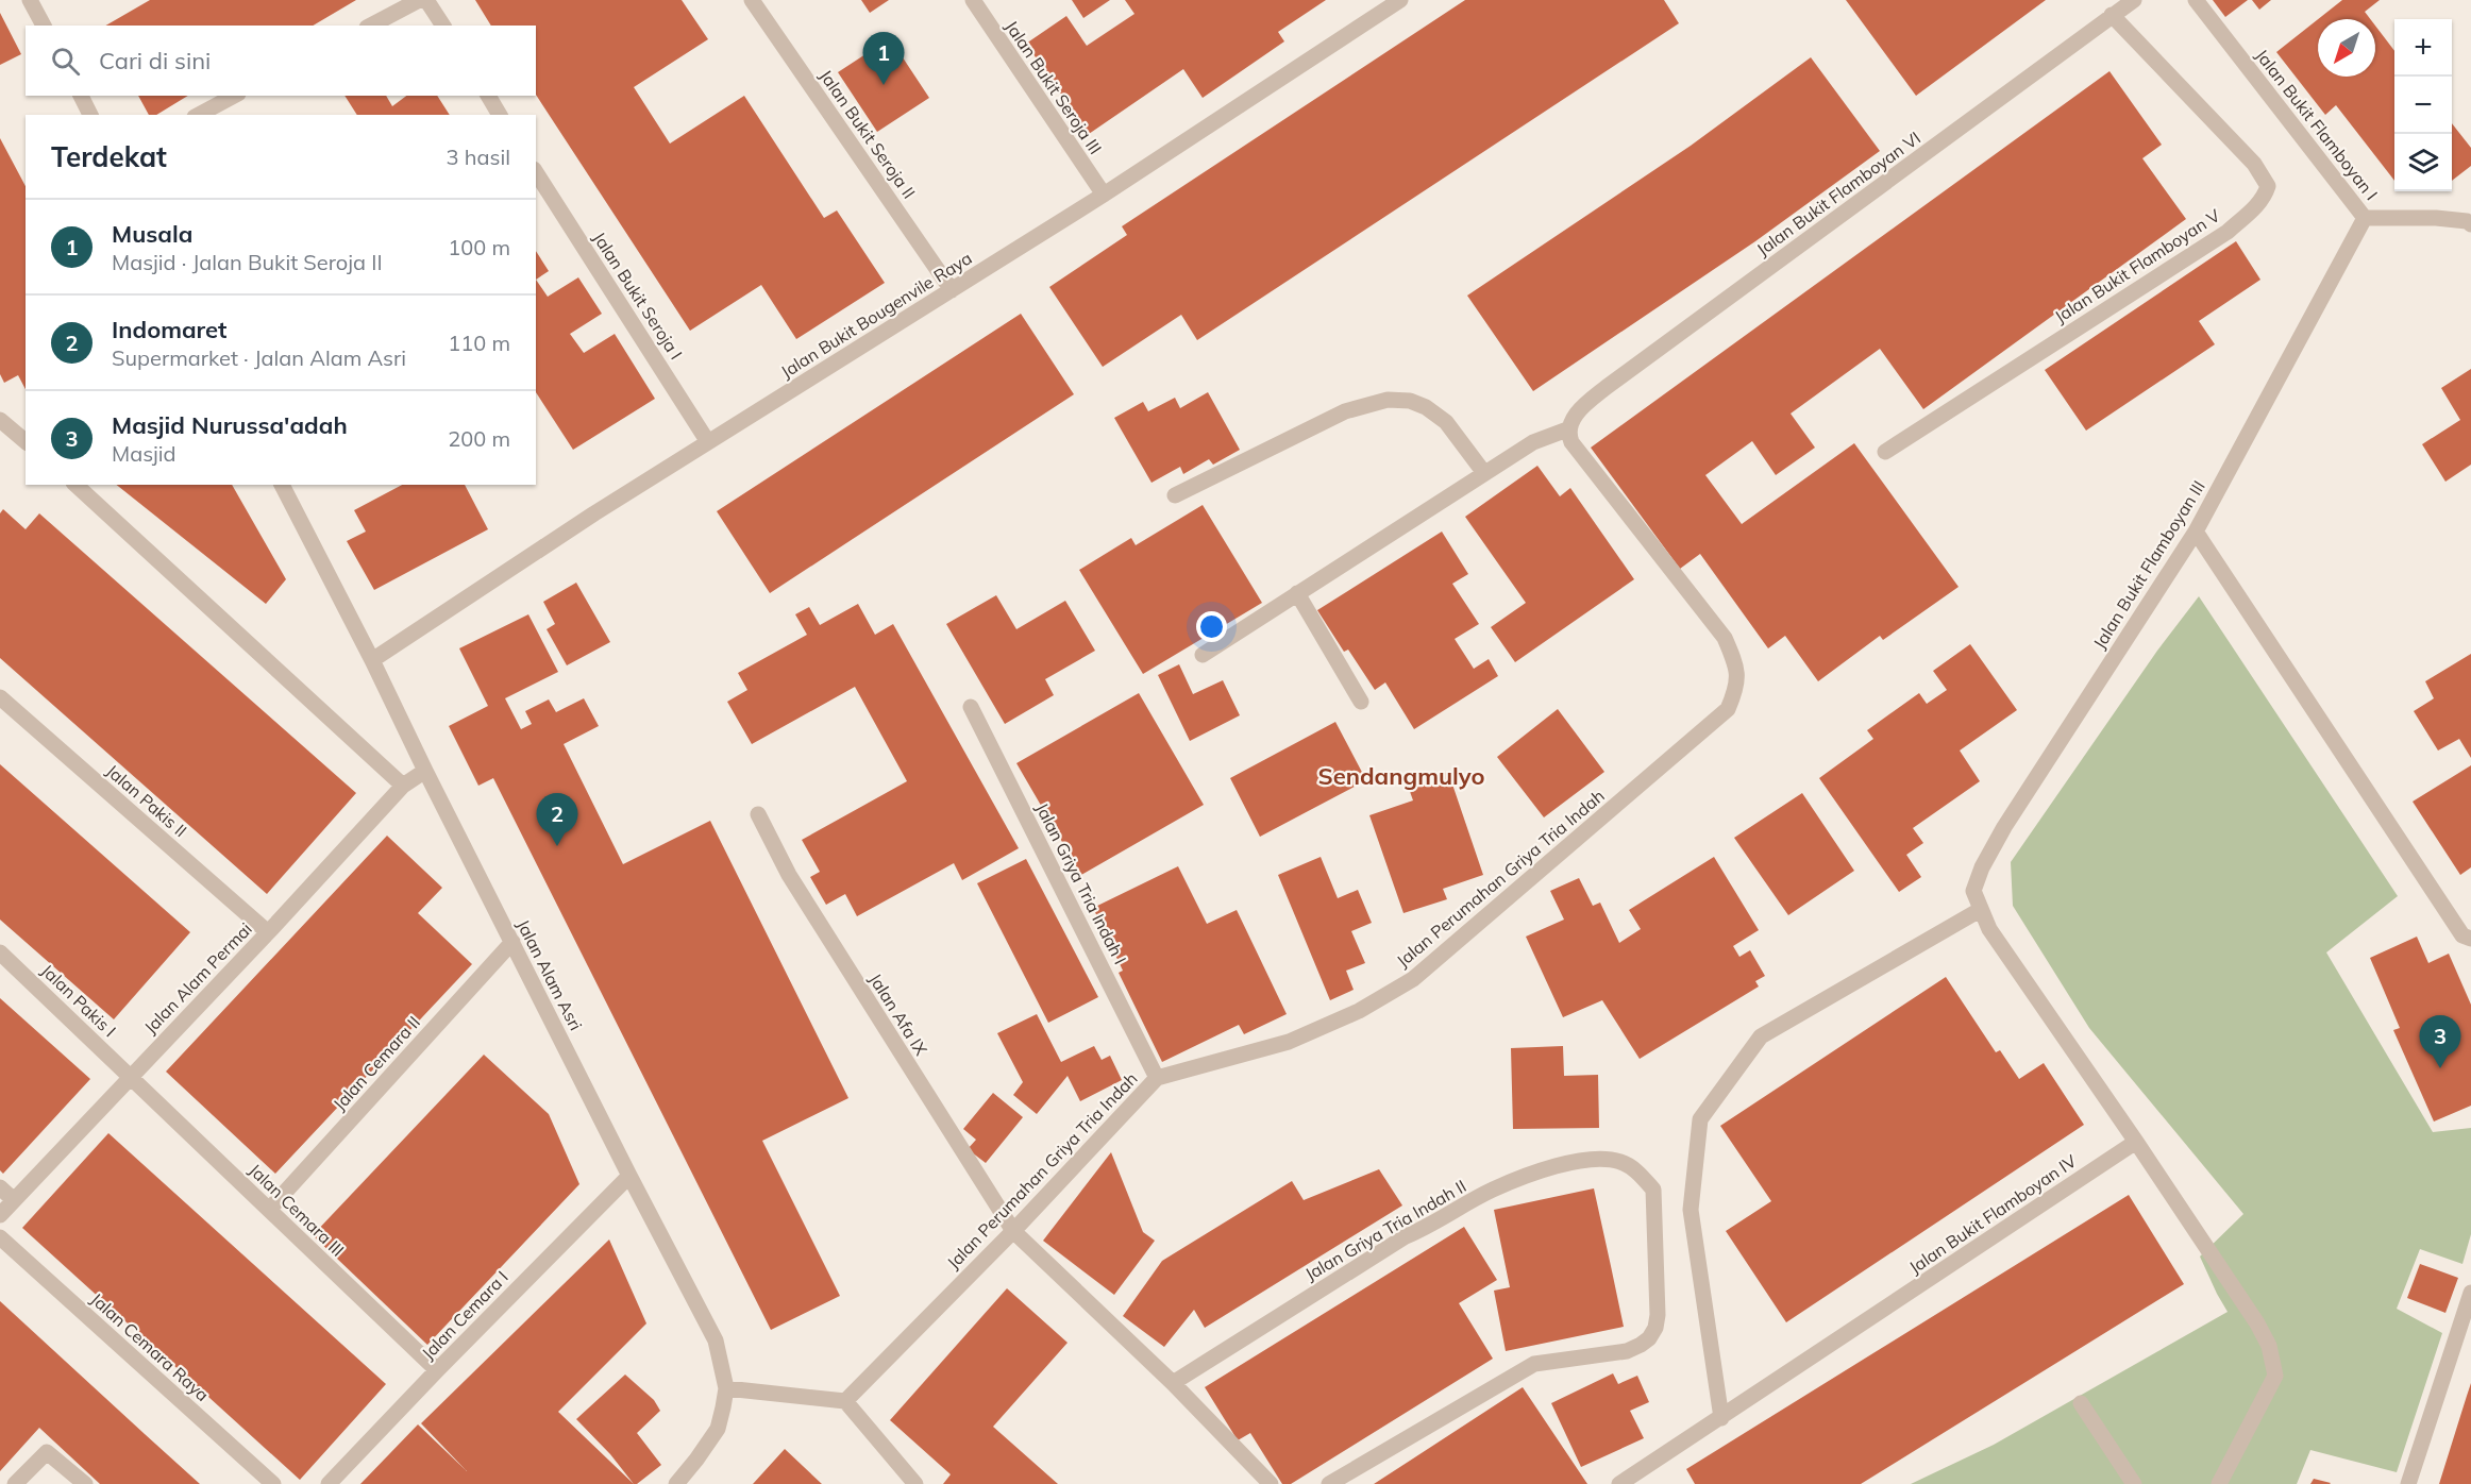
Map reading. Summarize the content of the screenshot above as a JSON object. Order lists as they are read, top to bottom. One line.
{"streets":{"street":["Jalan Bukit Seroja III","Jalan Bukit Flamboyan I","Jalan Bukit Seroja II","Jalan Bukit Flamboyan VI","Jalan Bukit Flamboyan V","Jalan Bukit Seroja I","Jalan Bukit Bougenvile Raya","Jalan Bukit Flamboyan III","Jalan Pakis II","Jalan Perumahan Griya Tria Indah","Jalan Griya Tria Indah I","Jalan Alam Asri","Jalan Alam Permai","Jalan Pakis I","Jalan Afa IX","Jalan Cemara II","Jalan Cemara III","Jalan Bukit Flamboyan IV","Jalan Griya Tria Indah II","Jalan Cemara I","Jalan Cemara Raya"]},"crossings":[["Jalan Bukit Seroja III","Jalan Bukit Bougenvile Raya"],["Jalan Bukit Flamboyan I","Jalan Bukit Flamboyan III"],["Jalan Bukit Seroja II","Jalan Bukit Bougenvile Raya"],["Jalan Bukit Flamboyan VI","Jalan Bukit Flamboyan V"],["Jalan Bukit Flamboyan VI","Jalan Perumahan Griya Tria Indah"],["Jalan Bukit Seroja I","Jalan Bukit Bougenvile Raya"],["Jalan Bukit Bougenvile Raya","Jalan Alam Asri"],["Jalan Pakis II","Jalan Alam Permai"],["Jalan Perumahan Griya Tria Indah","Jalan Griya Tria Indah I"],["Jalan Perumahan Griya Tria Indah","Jalan Afa IX"],["Jalan Alam Asri","Jalan Alam Permai"],["Jalan Alam Asri","Jalan Cemara II"],["Jalan Alam Asri","Jalan Cemara I"],["Jalan Alam Permai","Jalan Pakis I"],["Jalan Alam Permai","Jalan Cemara III"],["Jalan Pakis I","Jalan Cemara III"],["Jalan Afa IX","Jalan Griya Tria Indah II"],["Jalan Cemara II","Jalan Cemara III"],["Jalan Cemara III","Jalan Cemara I"]],"districts":["Sendangmulyo"],"north":"bottom left","page":{"map_buttons":["+","−"],"search":"Cari di sini","pins":["1","2","3"],"heading":["Terdekat","3 hasil"],"list":[{"mark":"1","name":"Musala","note":"Masjid · Jalan Bukit Seroja II","value":"100 m"},{"mark":"2","name":"Indomaret","note":"Supermarket · Jalan Alam Asri","value":"110 m"},{"mark":"3","name":"Masjid Nurussa'adah","note":"Masjid","value":"200 m"}]}}
